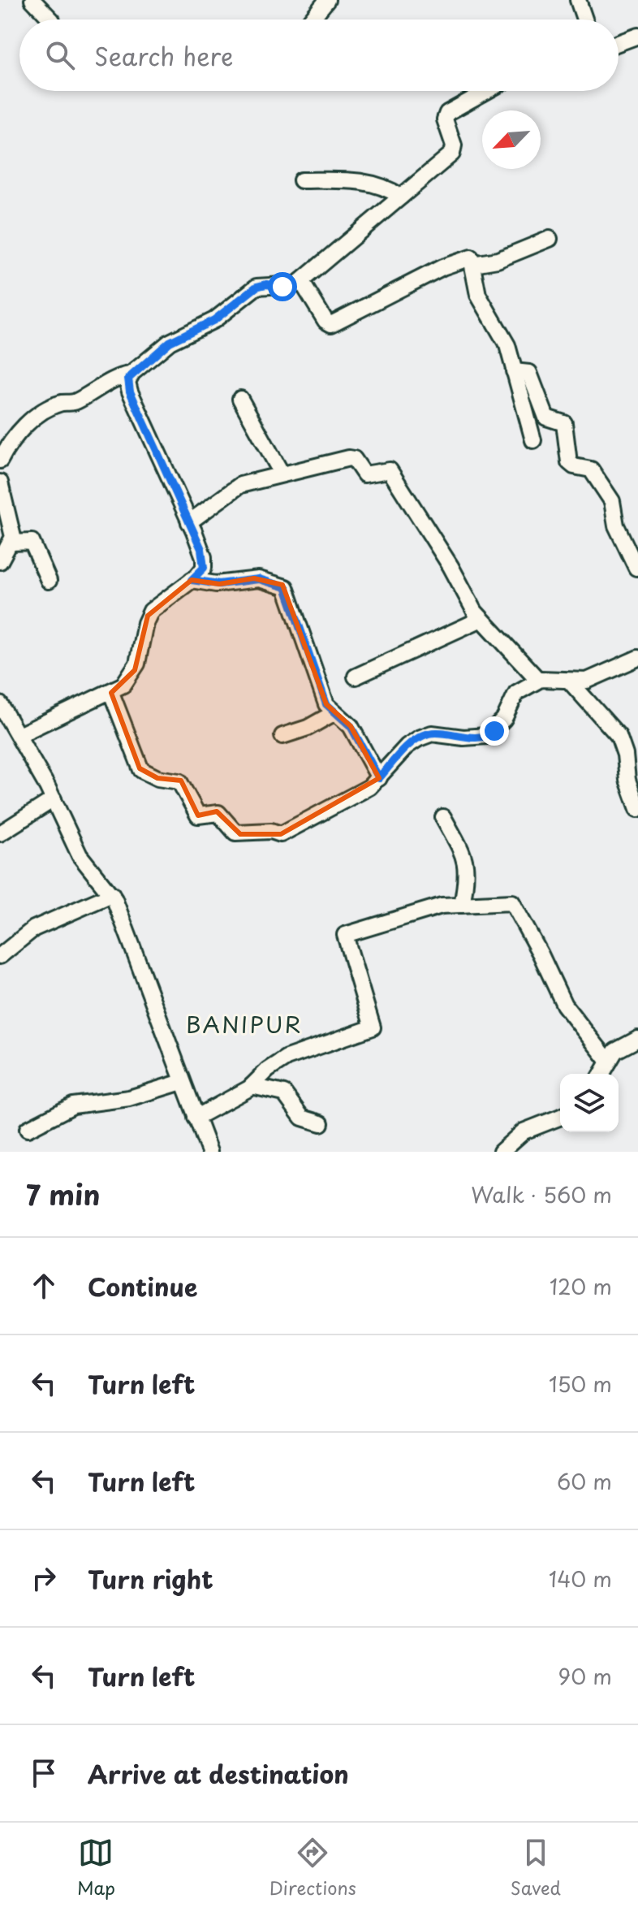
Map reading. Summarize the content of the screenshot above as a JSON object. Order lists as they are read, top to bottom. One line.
{"districts":["BANIPUR"],"north":"bottom left","page":{"search":"Search here","heading":["7 min","Walk · 560 m"],"list":[["Continue","120 m"],["Turn left","150 m"],["Turn left","60 m"],["Turn right","140 m"],["Turn left","90 m"],"Arrive at destination"],"nav":["Map","Directions","Saved"]}}
